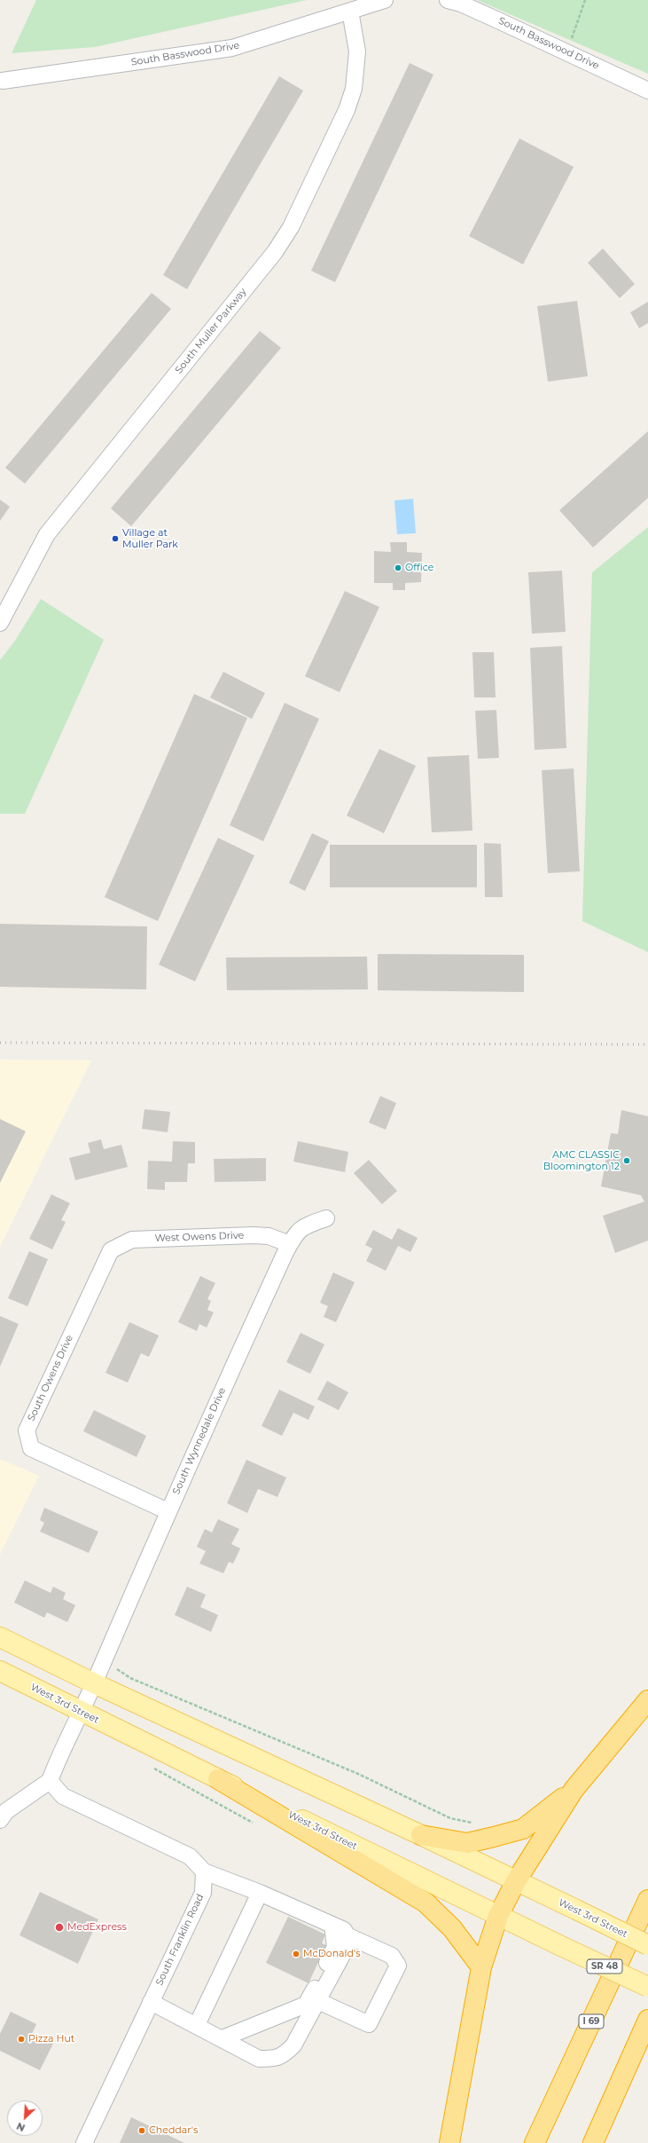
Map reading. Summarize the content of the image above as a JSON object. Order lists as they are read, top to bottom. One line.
{"streets":{"highway":["I 69"],"main road":["West 3rd Street","SR 48"],"street":["South Basswood Drive","South Muller Parkway","West Owens Drive","South Owens Drive","South Wynnedale Drive","South Franklin Road"]},"crossings":[["South Basswood Drive","South Muller Parkway"],["West Owens Drive","South Owens Drive"],["West Owens Drive","South Wynnedale Drive"],["South Owens Drive","South Wynnedale Drive"],["South Wynnedale Drive","West 3rd Street"]],"places":["Village at Muller Park","Office","AMC CLASSIC Bloomington 12","MedExpress","McDonald's","Pizza Hut","Cheddar's"],"north":"bottom left"}
